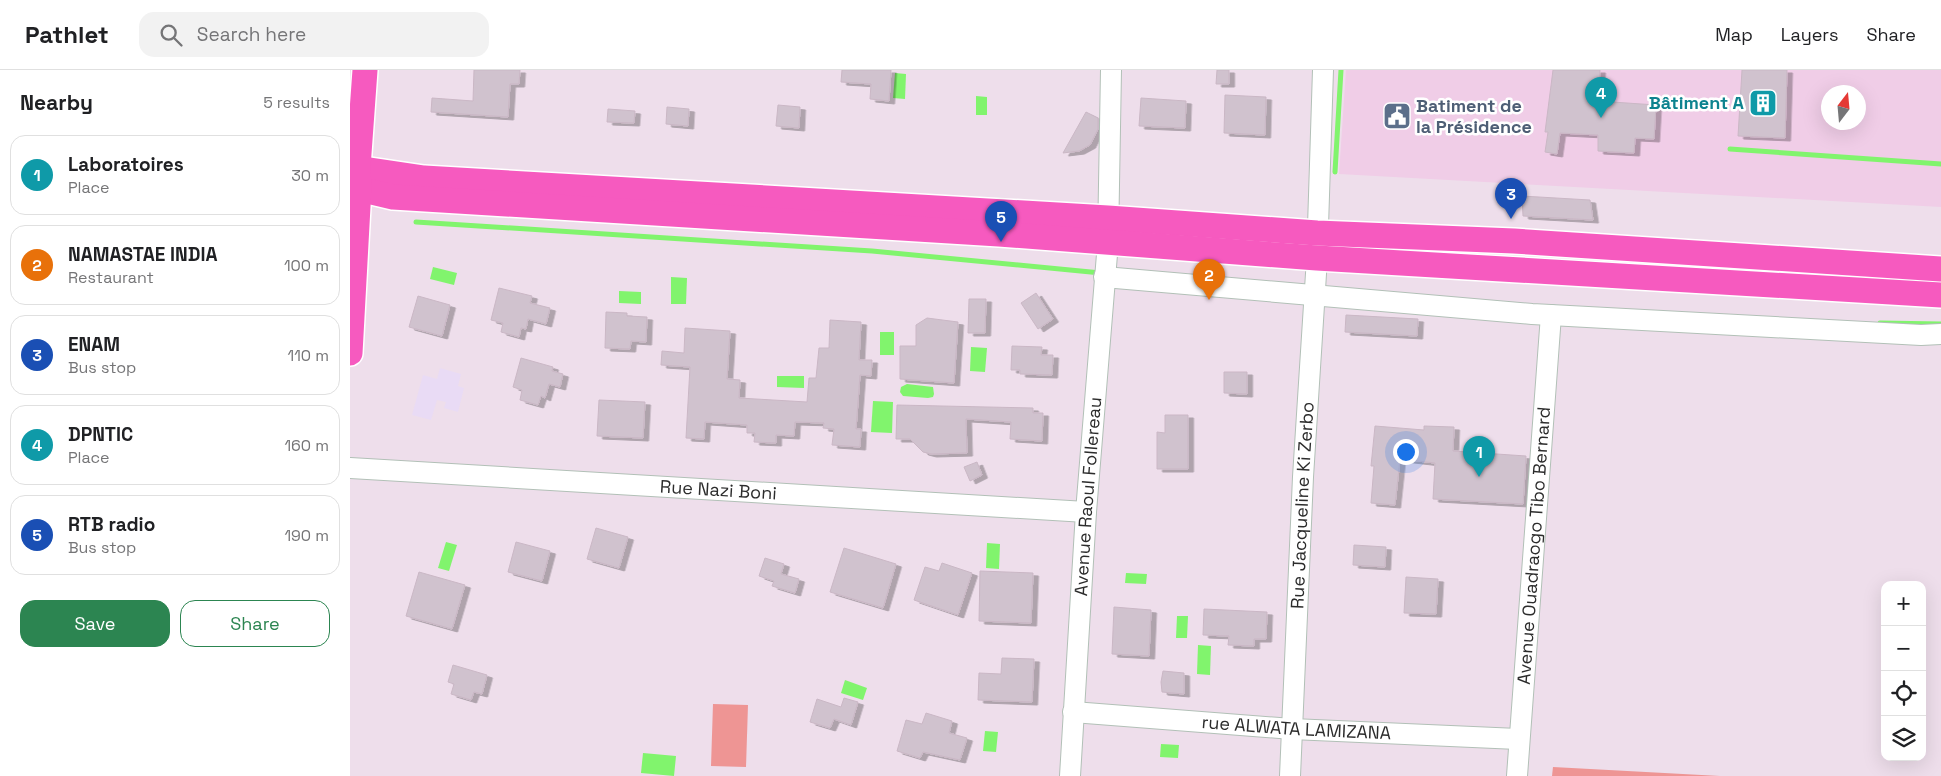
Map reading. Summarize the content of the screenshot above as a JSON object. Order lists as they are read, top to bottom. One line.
{"streets":{"street":["Rue Nazi Boni","Avenue Raoul Follereau","Rue Jacqueline Ki Zerbo","Avenue Ouadraogo Tibo Bernard","rue ALWATA LAMIZANA"]},"crossings":[["Rue Nazi Boni","Avenue Raoul Follereau"],["Avenue Raoul Follereau","rue ALWATA LAMIZANA"],["Rue Jacqueline Ki Zerbo","rue ALWATA LAMIZANA"],["Avenue Ouadraogo Tibo Bernard","rue ALWATA LAMIZANA"]],"places":{"building":["Bâtiment A"],"public building":["Batiment de la Présidence"]},"north":"top","page":{"header":"Pathlet","search":"Search here","nav":["Map","Layers","Share"],"heading":["Nearby","5 results"],"pins":["4","3","5","2","1"],"list":[{"mark":"1","name":"Laboratoires","note":"Place","value":"30 m"},{"mark":"2","name":"NAMASTAE INDIA","note":"Restaurant","value":"100 m"},{"mark":"3","name":"ENAM","note":"Bus stop","value":"110 m"},{"mark":"4","name":"DPNTIC","note":"Place","value":"160 m"},{"mark":"5","name":"RTB radio","note":"Bus stop","value":"190 m"}],"map_buttons":["+","−"],"buttons":["Save","Share"]}}
